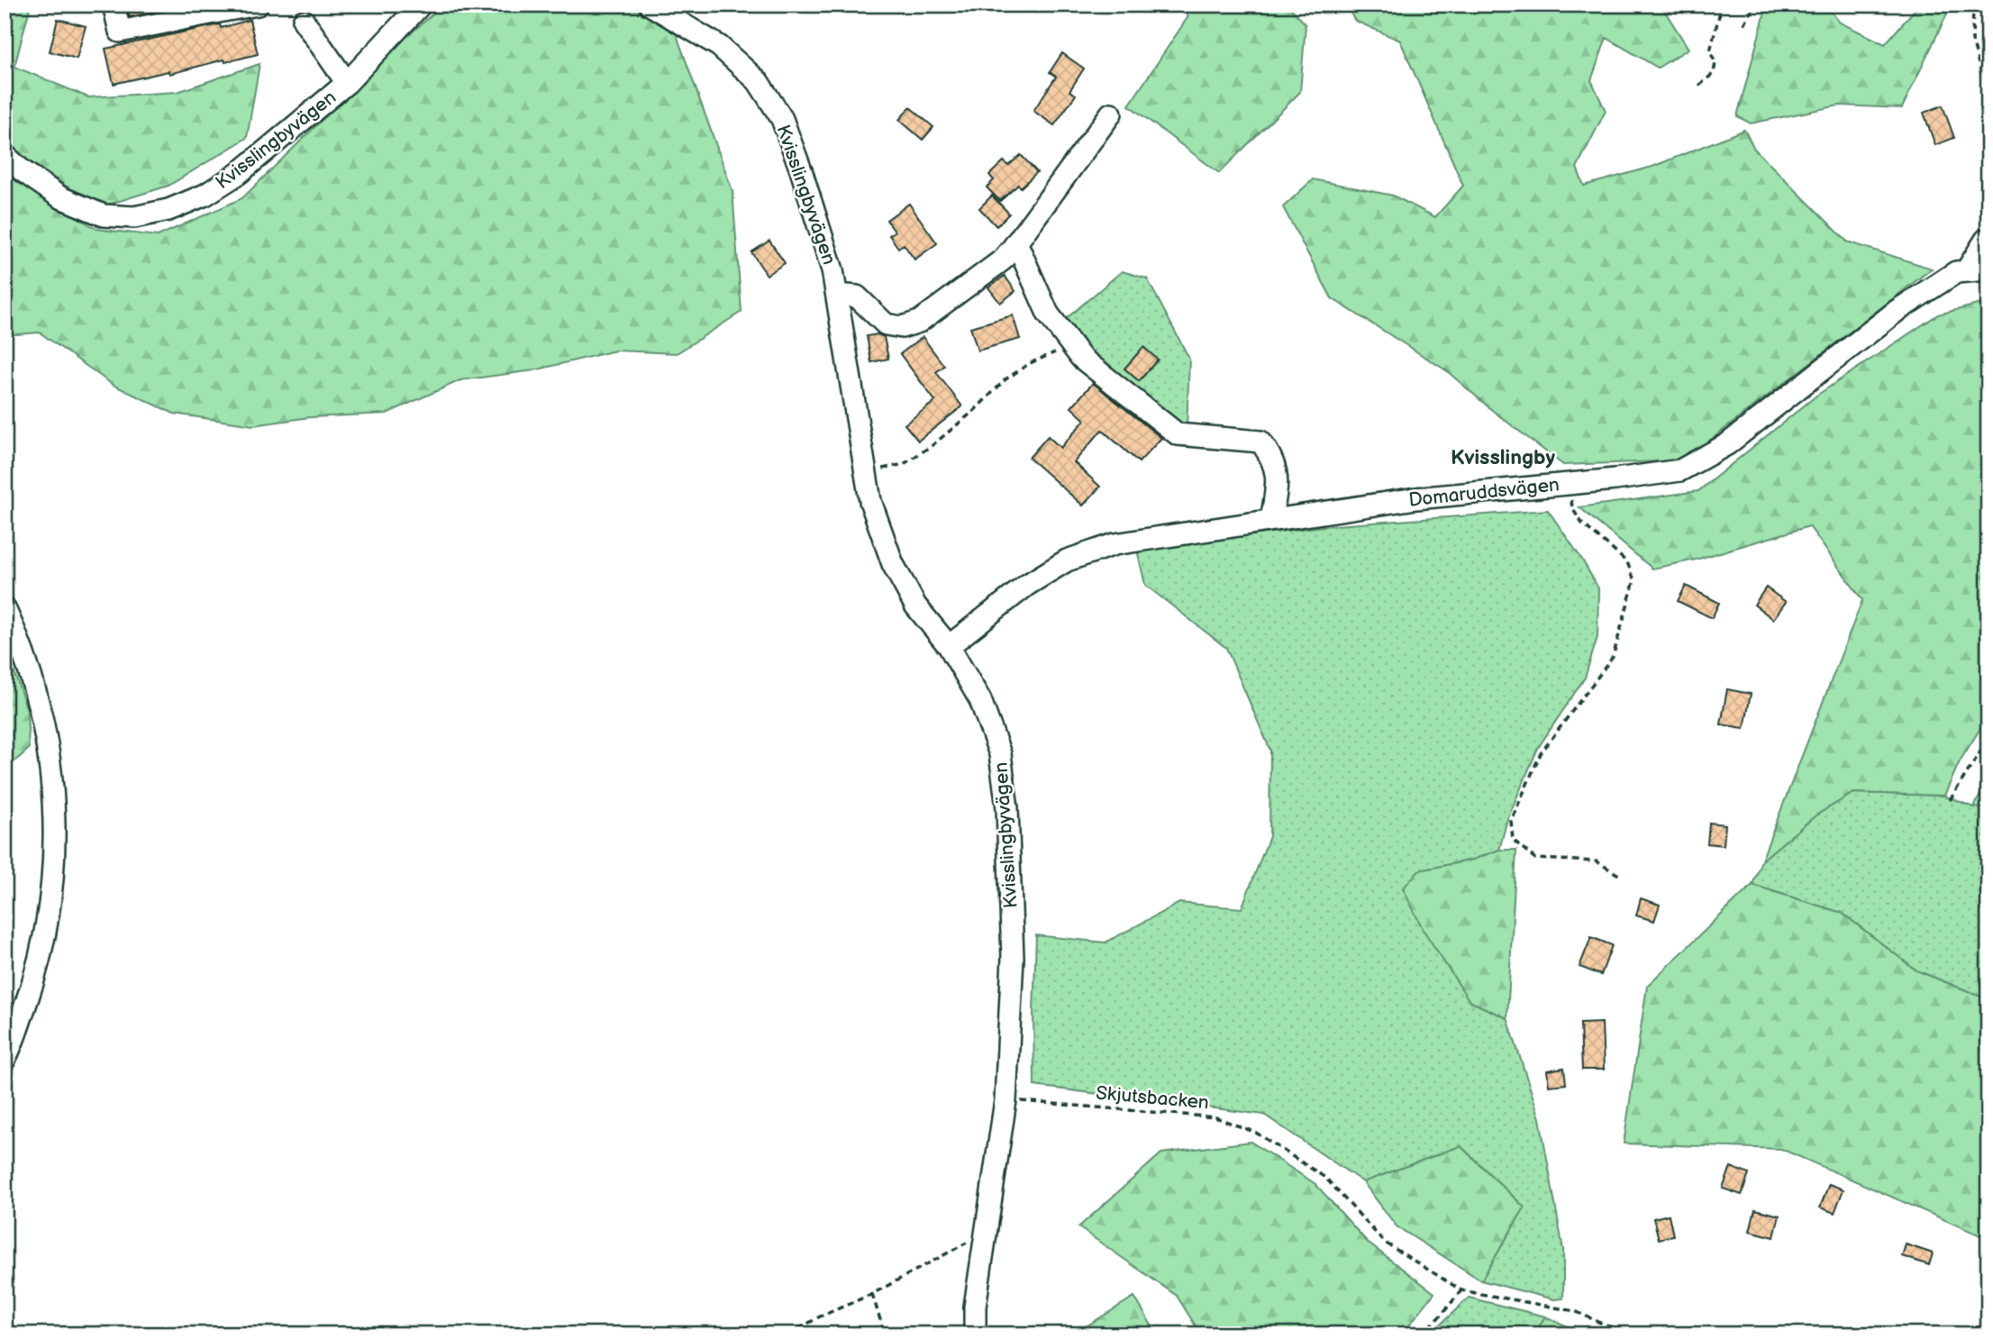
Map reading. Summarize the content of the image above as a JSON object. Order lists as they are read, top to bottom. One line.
{"streets":{"street":["Kvisslingbyvägen","Domaruddsvägen"],"path":["Skjutsbacken"]},"crossings":[["Kvisslingbyvägen","Domaruddsvägen"],["Kvisslingbyvägen","Skjutsbacken"]],"districts":["Kvisslingby"]}
